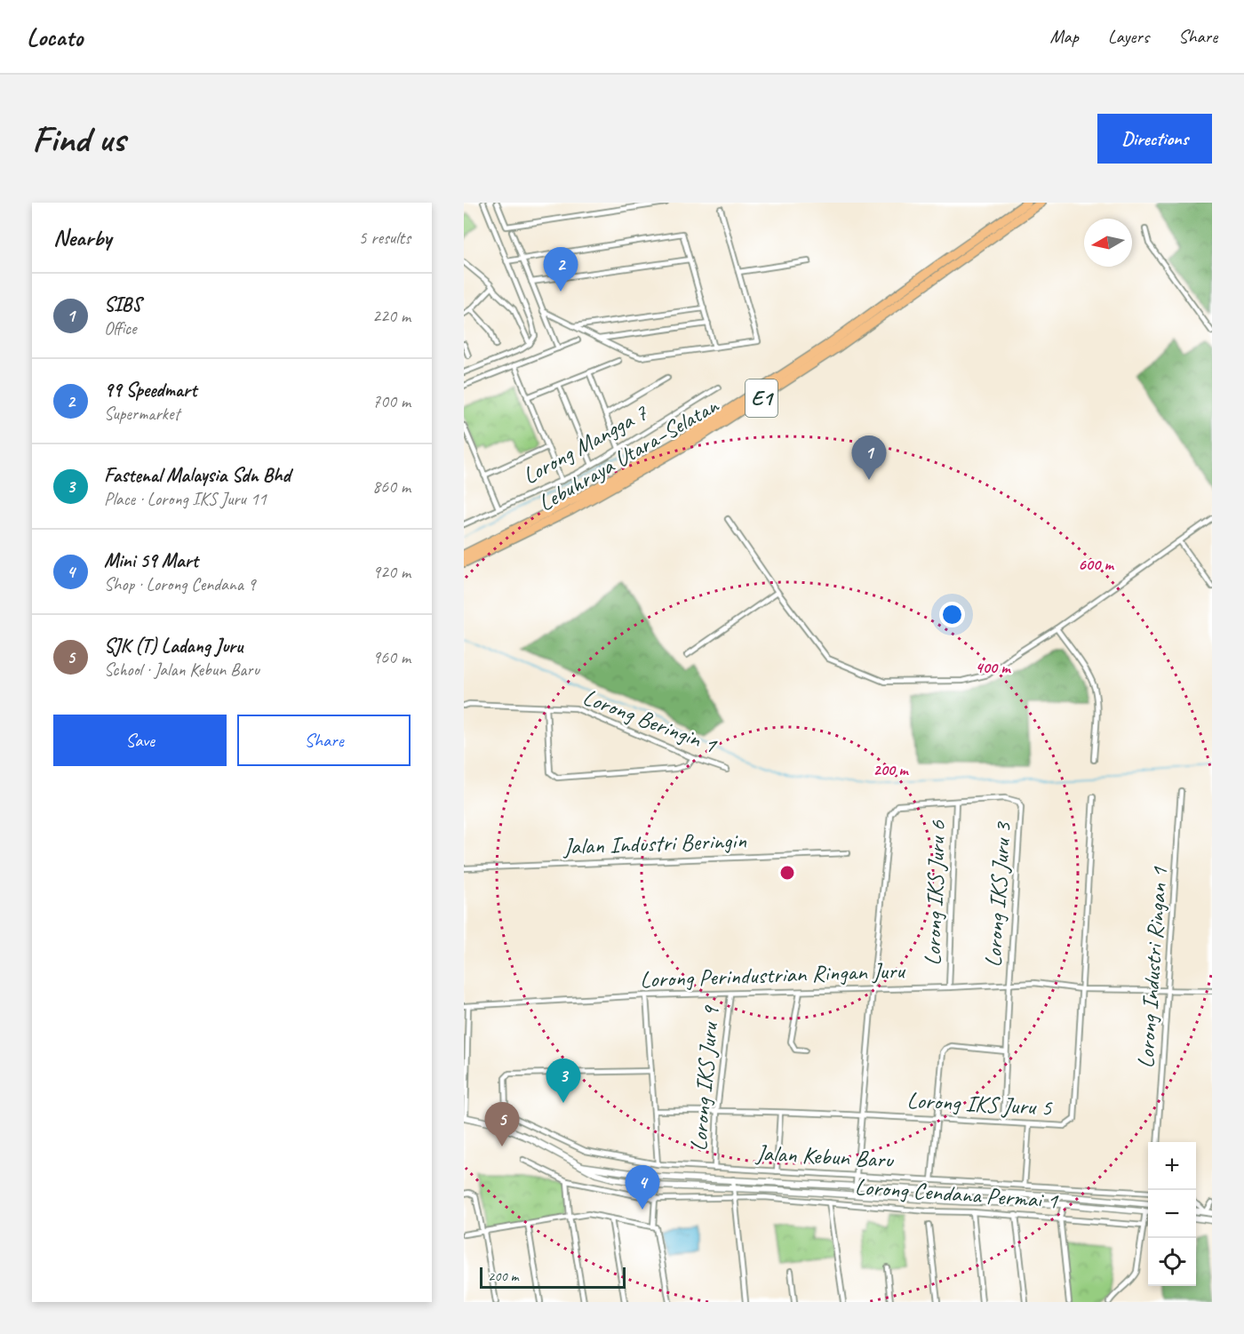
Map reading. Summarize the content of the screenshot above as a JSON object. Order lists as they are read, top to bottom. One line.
{"streets":{"highway":["E1","Lebuhraya Utara–Selatan"],"street":["Lorong Mangga 7","Lorong Beringin 1","Jalan Industri Beringin","Lorong IKS Juru 6","Lorong IKS Juru 3","Lorong Industri Ringan 1","Lorong Perindustrian Ringan Juru","Lorong IKS Juru 9","Lorong IKS Juru 5","Jalan Kebun Baru","Lorong Cendana Permai 1"]},"crossings":[["Lorong IKS Juru 6","Lorong IKS Juru 3"],["Lorong IKS Juru 6","Lorong Perindustrian Ringan Juru"],["Lorong IKS Juru 3","Lorong Perindustrian Ringan Juru"],["Lorong IKS Juru 3","Lorong IKS Juru 5"],["Lorong Industri Ringan 1","Lorong Perindustrian Ringan Juru"],["Lorong Perindustrian Ringan Juru","Lorong IKS Juru 9"],["Lorong Perindustrian Ringan Juru","Lorong IKS Juru 5"],["Lorong IKS Juru 9","Lorong IKS Juru 5"],["Lorong IKS Juru 9","Jalan Kebun Baru"]],"scale_bar":"200 m","north":"left","page":{"header":"Locato","nav":["Map","Layers","Share"],"buttons":["Directions",["Save","Share"]],"title":"Find us","heading":["Nearby","5 results"],"pins":["2","1","3","5","4"],"list":[{"mark":"1","name":"SIBS","note":"Office","value":"220 m"},{"mark":"2","name":"99 Speedmart","note":"Supermarket","value":"700 m"},{"mark":"3","name":"Fastenal Malaysia Sdn Bhd","note":"Place · Lorong IKS Juru 11","value":"860 m"},{"mark":"4","name":"Mini 59 Mart","note":"Shop · Lorong Cendana 9","value":"920 m"},{"mark":"5","name":"SJK (T) Ladang Juru","note":"School · Jalan Kebun Baru","value":"960 m"}],"map_buttons":["+","−"],"scale":"200 m"},"rings":["600 m","400 m","200 m"]}
